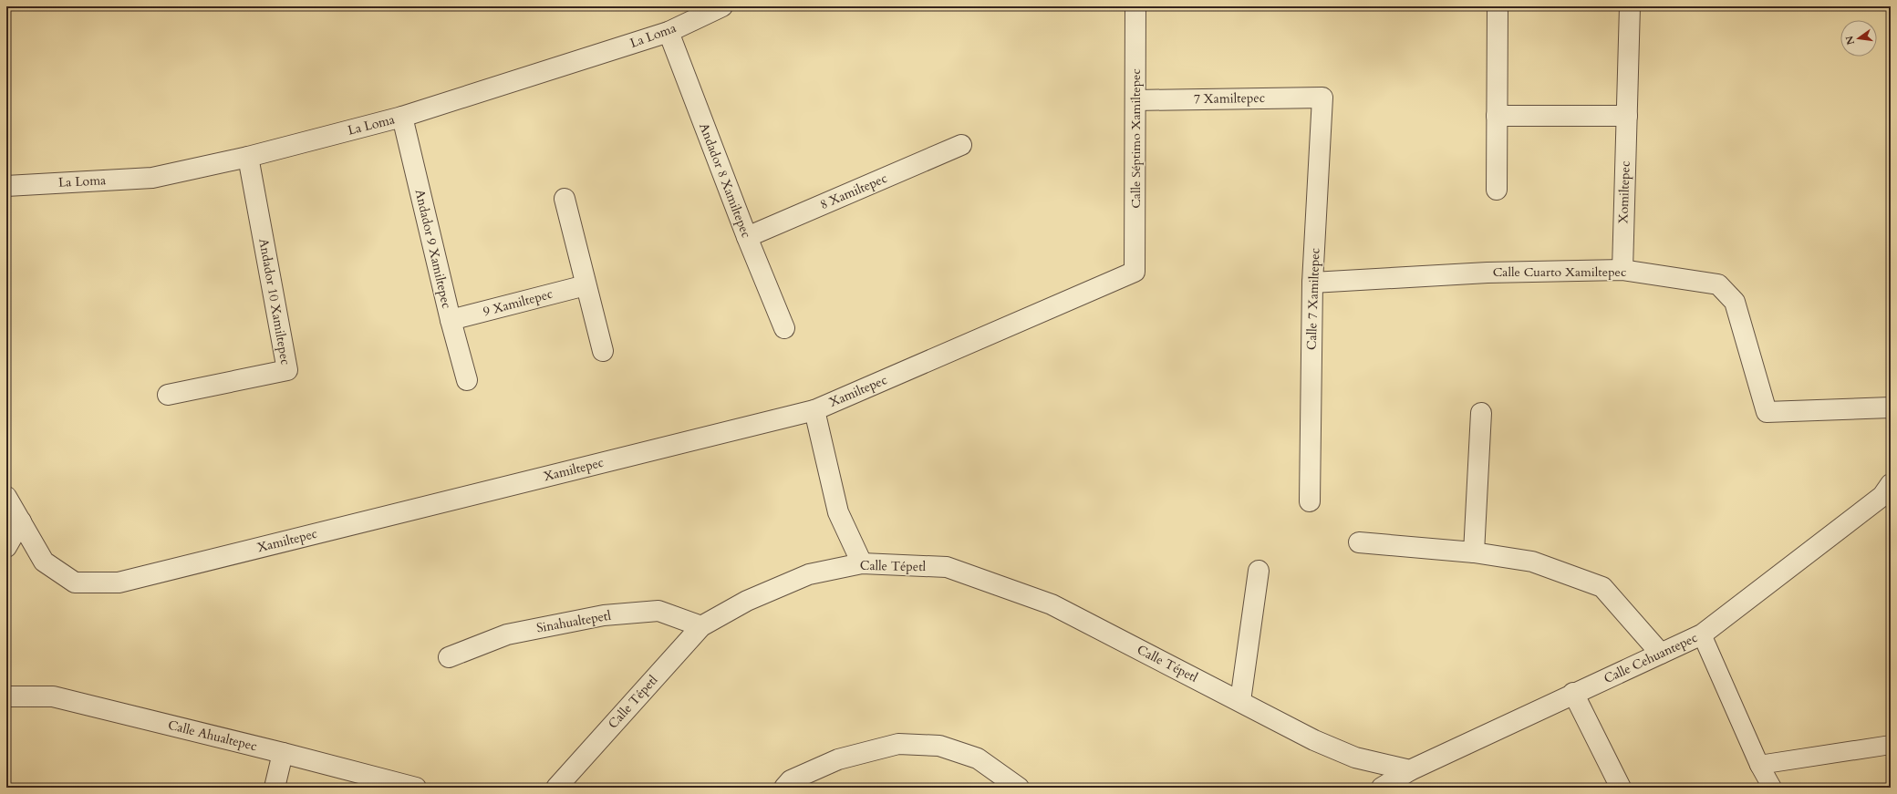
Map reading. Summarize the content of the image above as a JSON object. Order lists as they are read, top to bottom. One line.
{"streets":{"street":["La Loma","7 Xamiltepec","Calle Séptimo Xamiltepec","Andador 8 Xamiltepec","8 Xamiltepec","Xomiltepec","Andador 9 Xamiltepec","Calle Cuarto Xamiltepec","Calle 7 Xamiltepec","Andador 10 Xamiltepec","9 Xamiltepec","Xamiltepec","Calle Tépetl","Sinahualtepetl","Calle Cehuantepec","Calle Ahualtepec"]},"crossings":[["La Loma","Andador 8 Xamiltepec"],["La Loma","Andador 9 Xamiltepec"],["La Loma","Andador 10 Xamiltepec"],["7 Xamiltepec","Calle Séptimo Xamiltepec"],["7 Xamiltepec","Calle 7 Xamiltepec"],["Calle Séptimo Xamiltepec","Xamiltepec"],["Andador 8 Xamiltepec","8 Xamiltepec"],["Xomiltepec","Calle Cuarto Xamiltepec"],["Andador 9 Xamiltepec","9 Xamiltepec"],["Calle Cuarto Xamiltepec","Calle 7 Xamiltepec"],["Calle Tépetl","Sinahualtepetl"],["Calle Tépetl","Calle Cehuantepec"]],"north":"left"}
